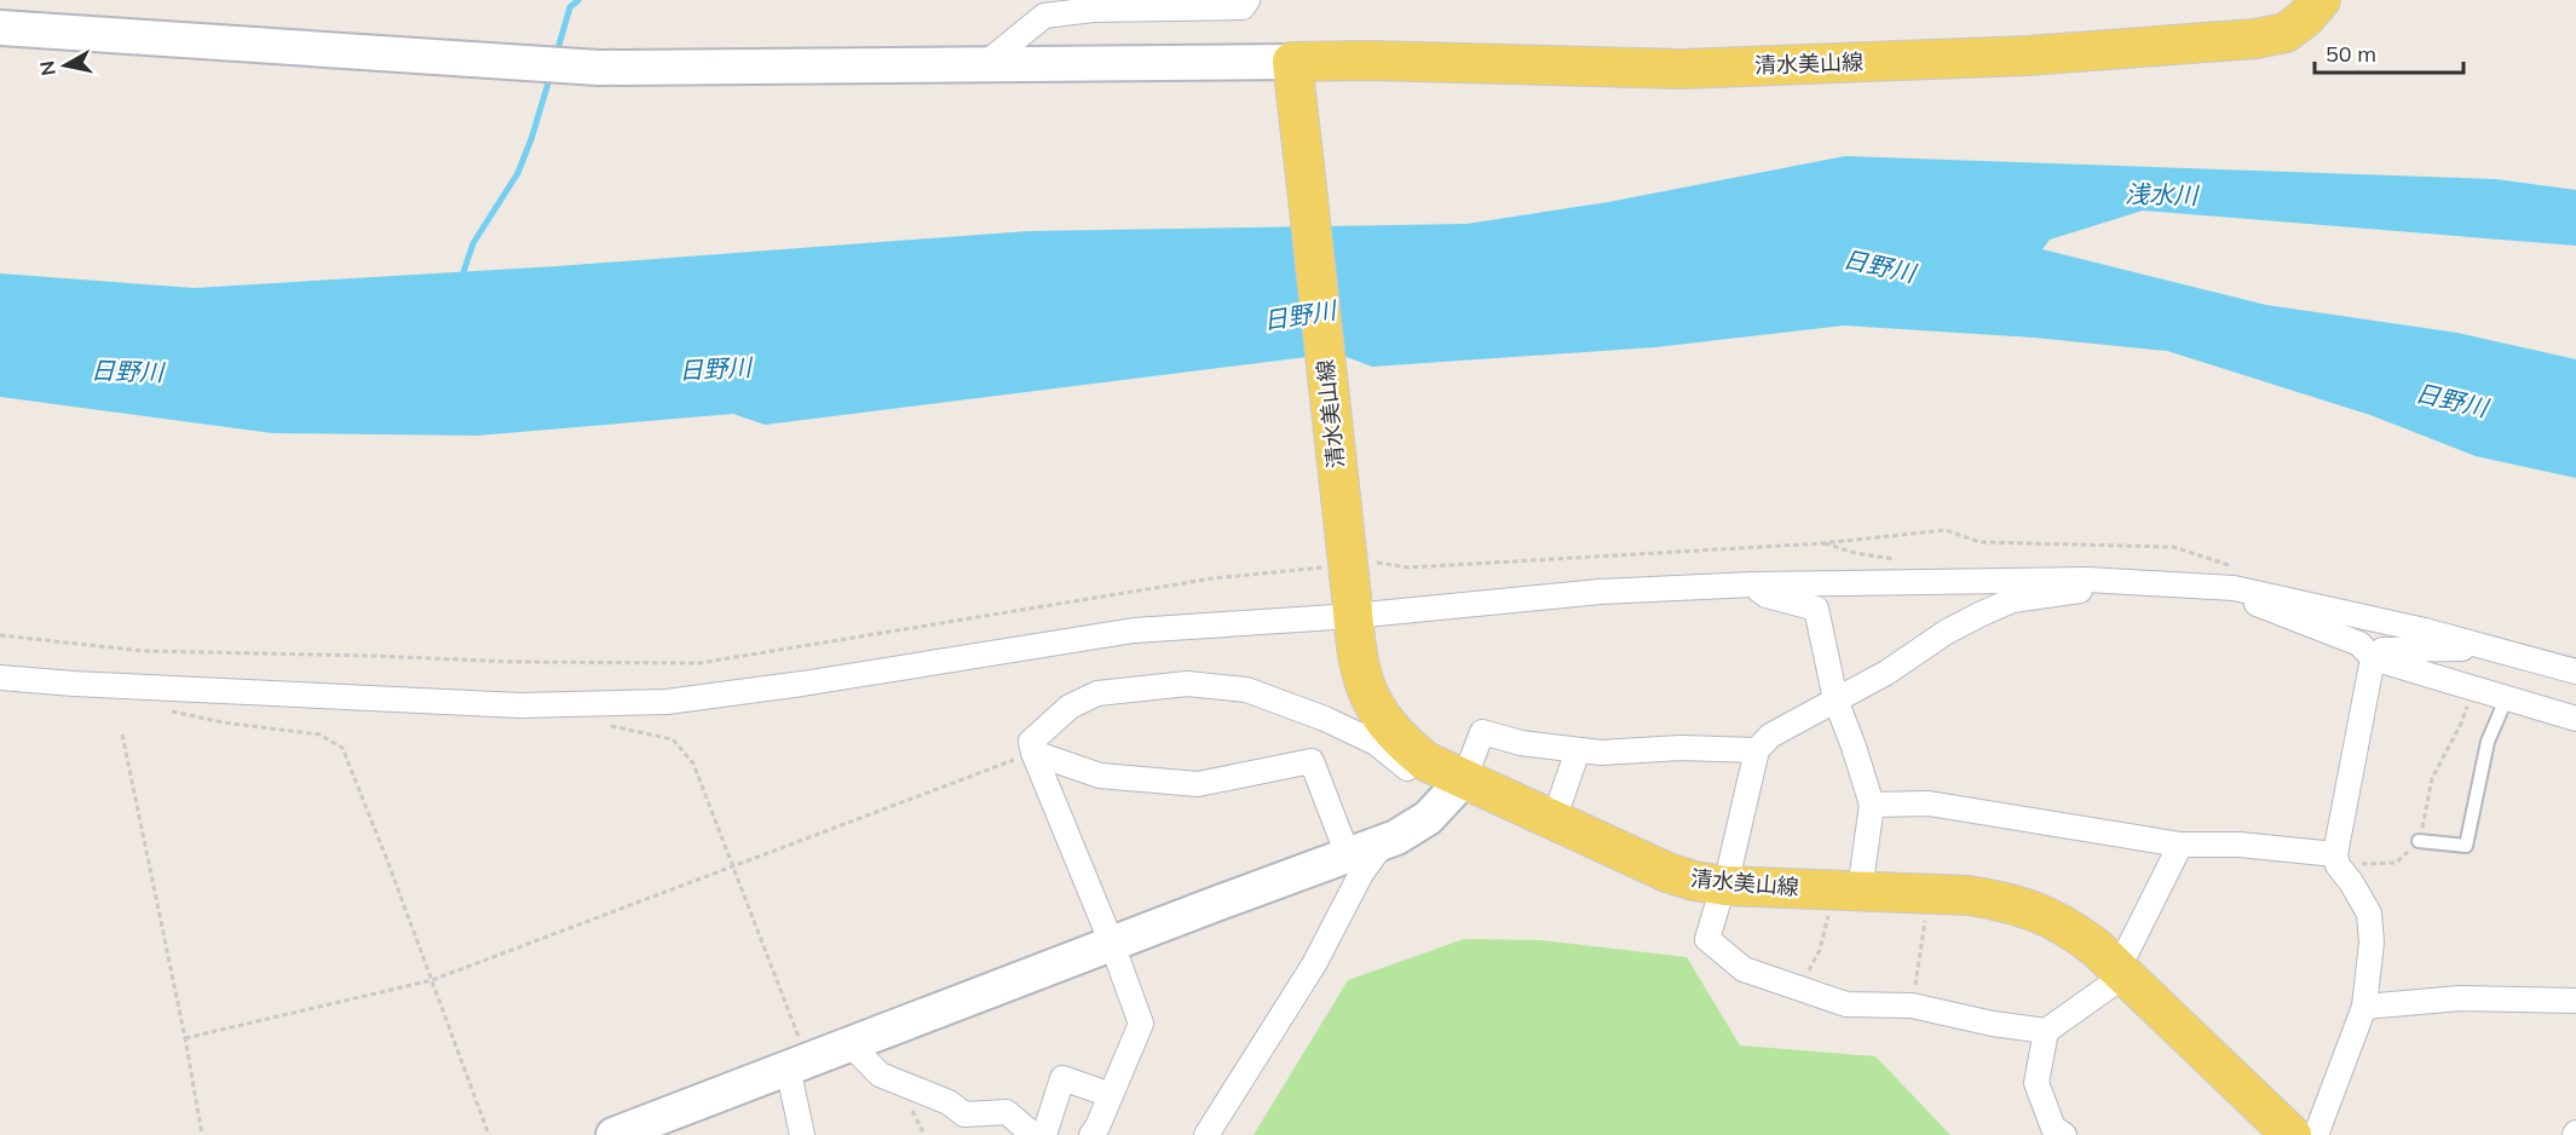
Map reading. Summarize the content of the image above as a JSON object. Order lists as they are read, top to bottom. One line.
{"streets":{"main road":["清水美山線"]},"water":["浅水川","日野川"],"scale_bar":"50 m","north":"left"}
